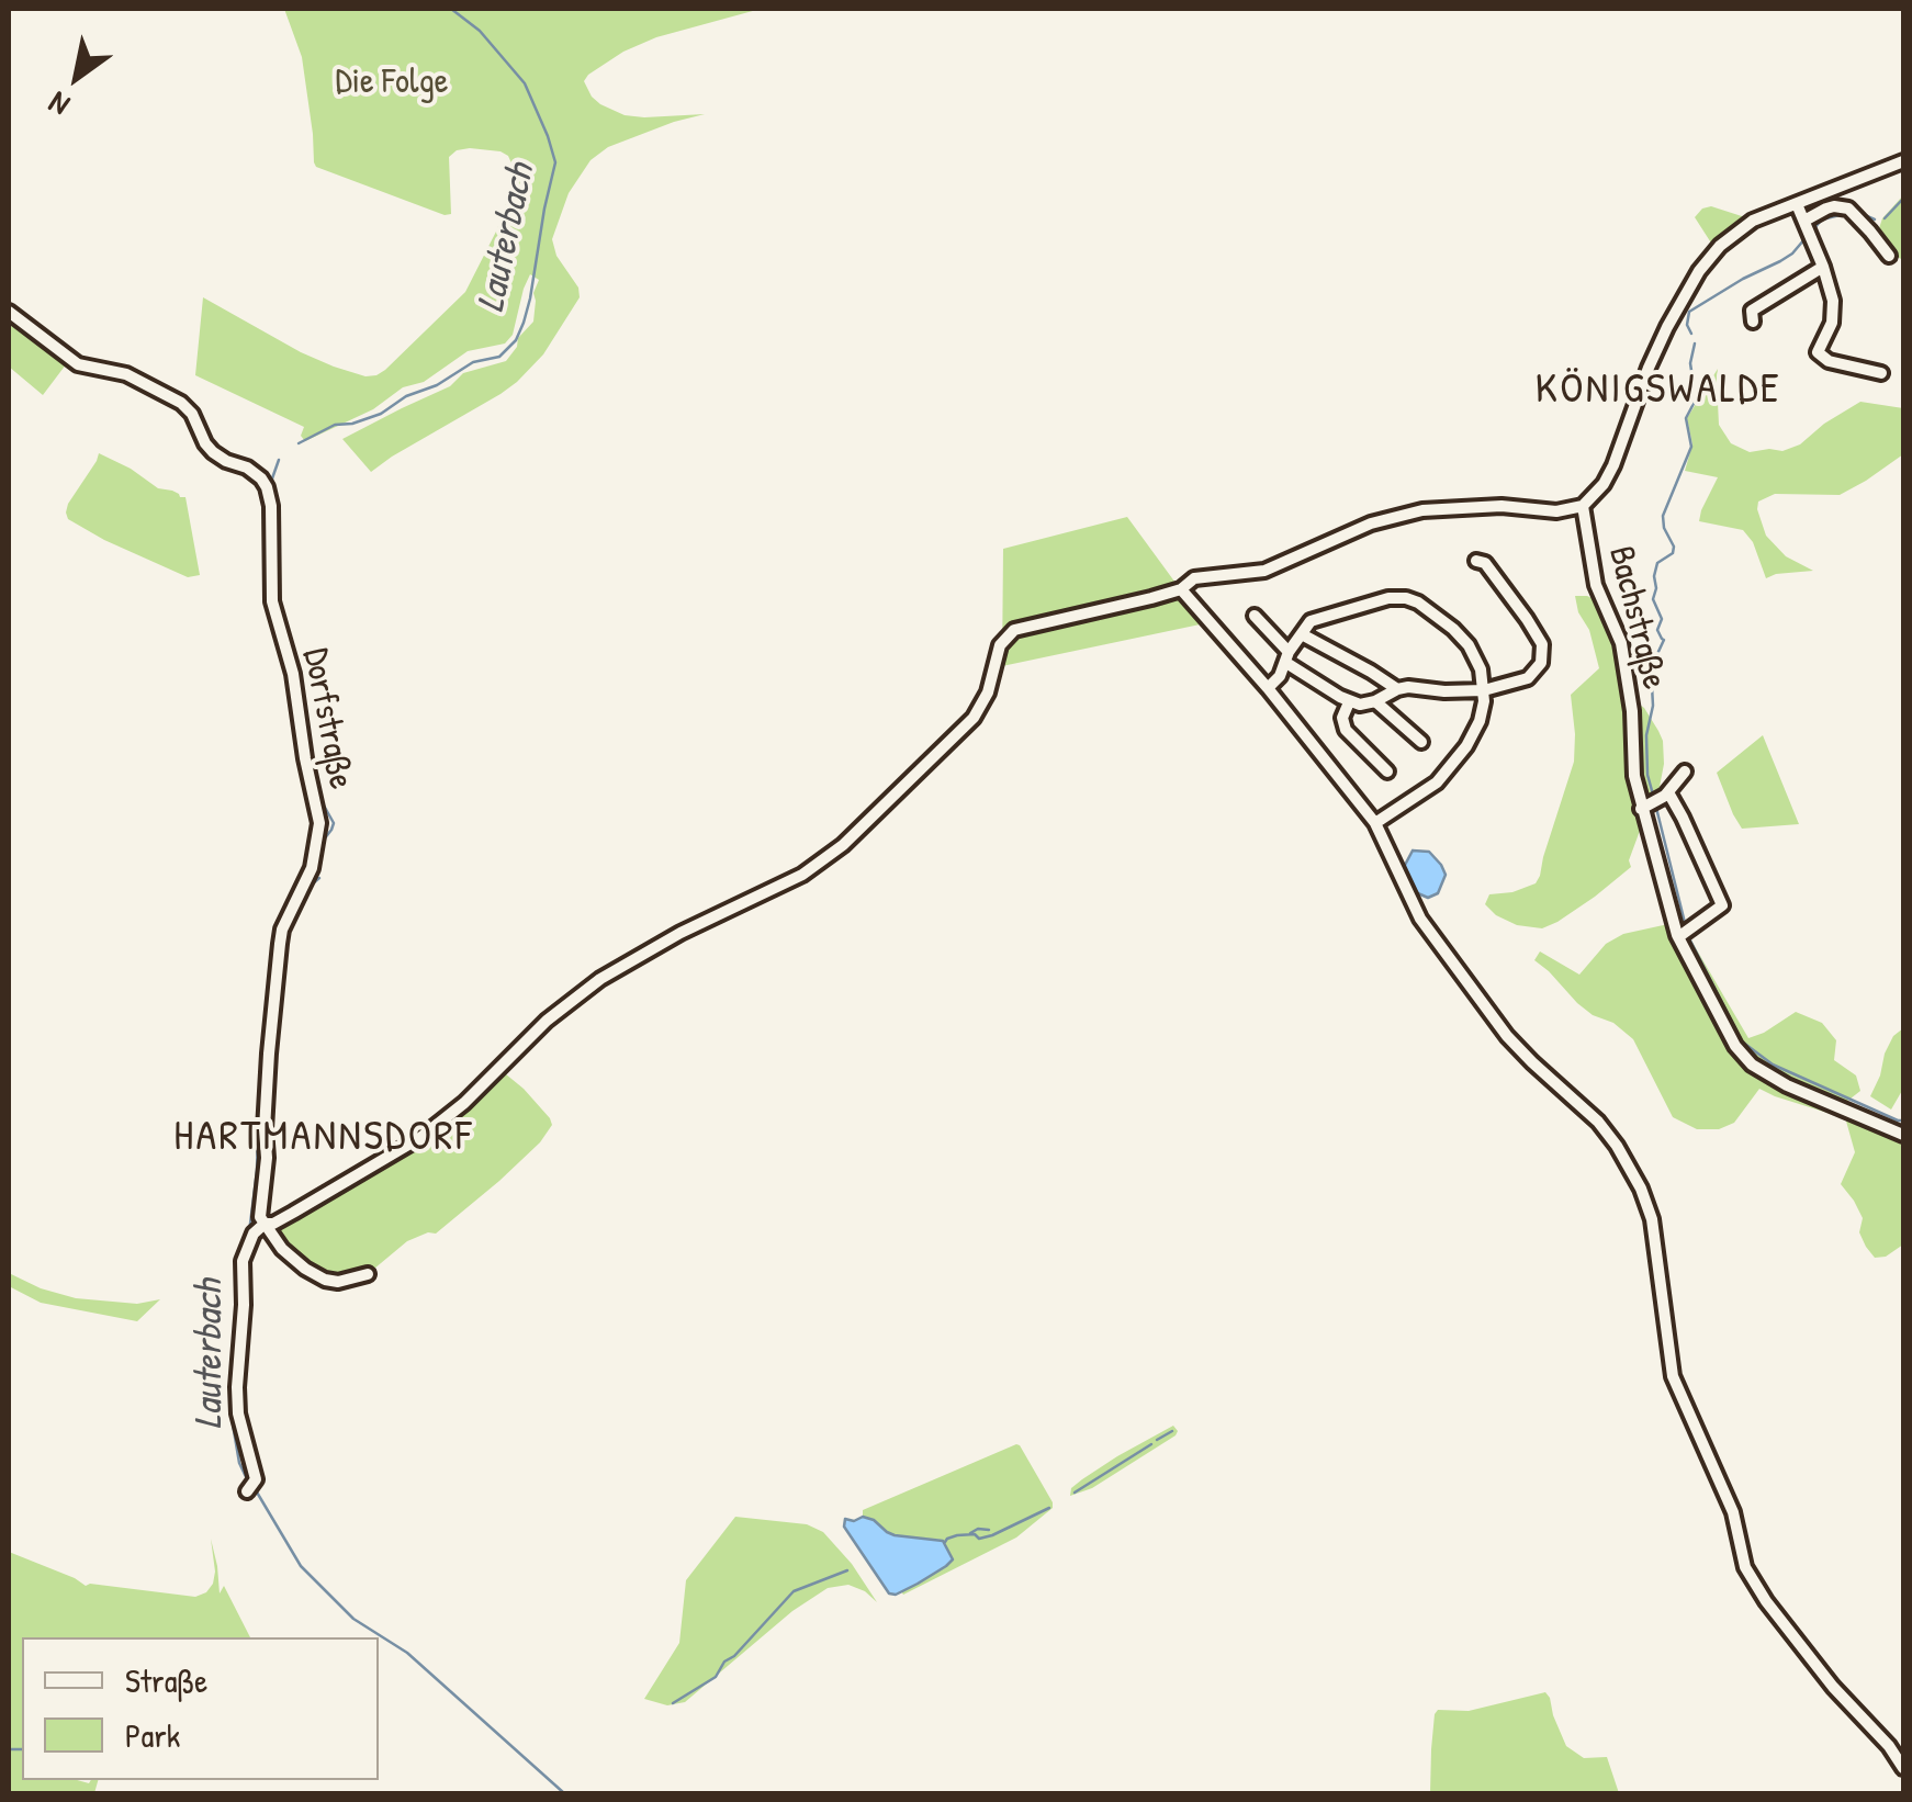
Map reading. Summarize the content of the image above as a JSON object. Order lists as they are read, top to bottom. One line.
{"streets":{"street":["Bachstraße","Dorfstraße"]},"districts":["KÖNIGSWALDE","HARTMANNSDORF"],"water":["Lauterbach"],"parks":["Die Folge"],"legend":["Straße","Park"],"north":"bottom left"}
